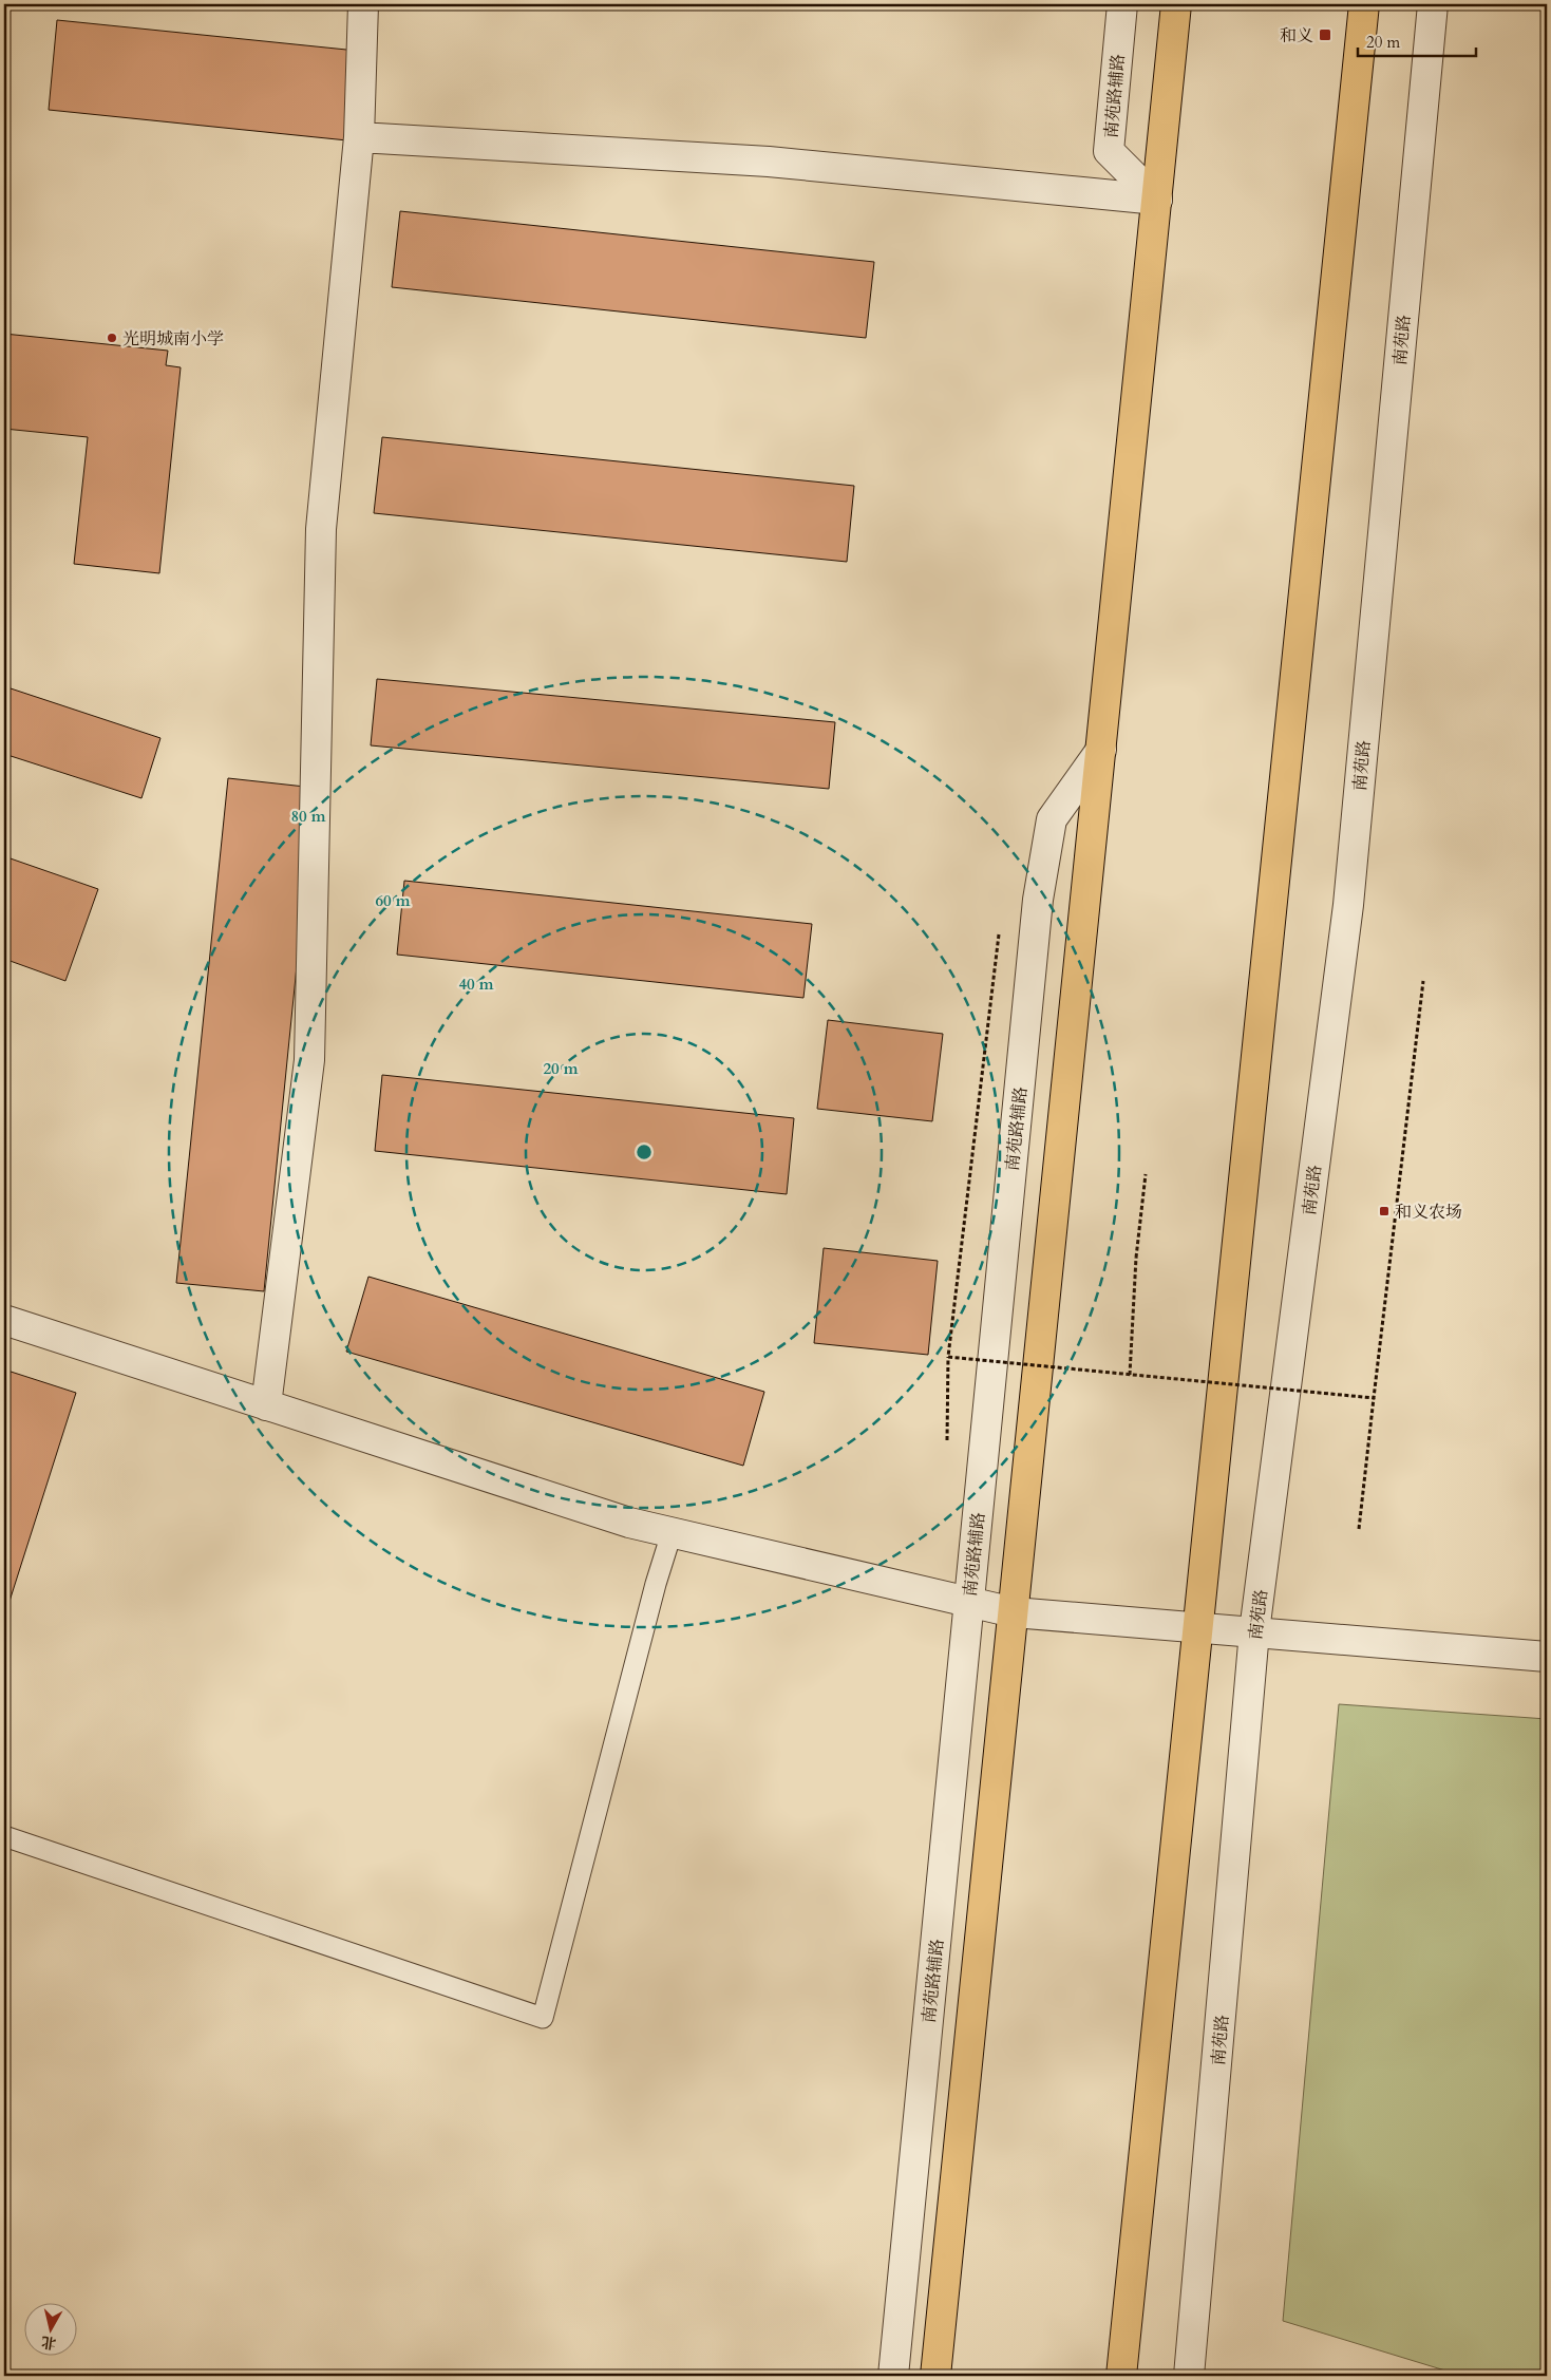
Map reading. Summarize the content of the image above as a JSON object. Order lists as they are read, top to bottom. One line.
{"streets":{"street":["南苑路辅路","南苑路"]},"places":{"transit":["和义","和义农场"],"other":["光明城南小学"]},"scale_bar":"20 m","north":"bottom","rings":["80 m","60 m","40 m","20 m"]}
